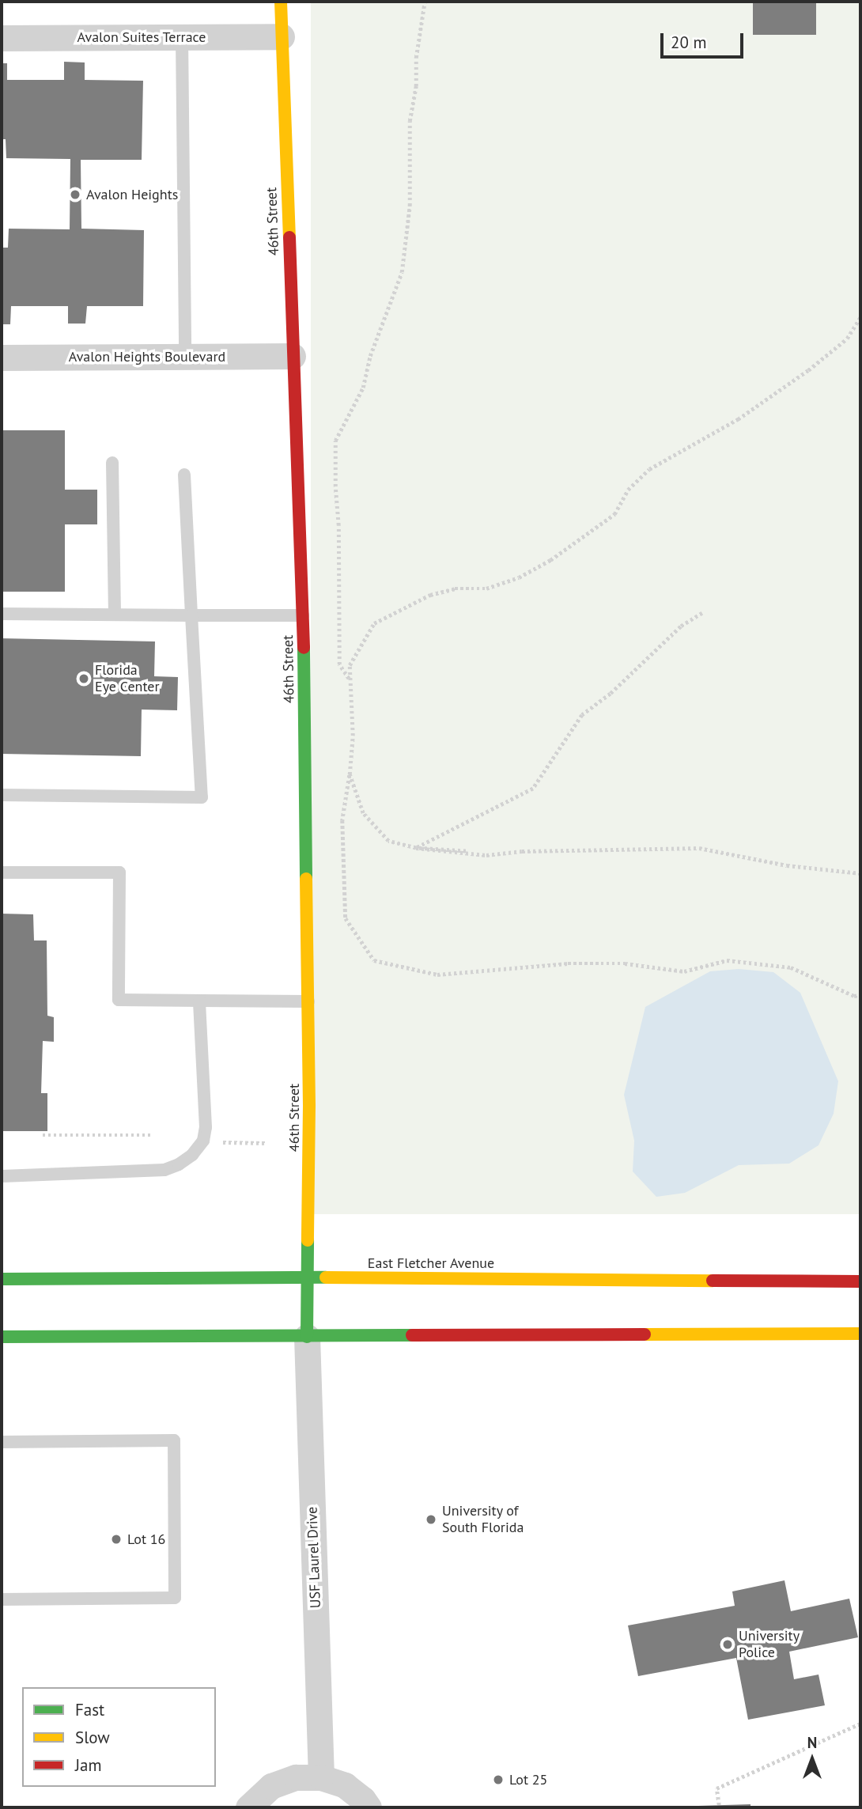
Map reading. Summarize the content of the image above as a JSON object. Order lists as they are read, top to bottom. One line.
{"streets":{"main road":["46th Street","East Fletcher Avenue"],"street":["Avalon Suites Terrace","Avalon Heights Boulevard","USF Laurel Drive"]},"crossings":[["Avalon Suites Terrace","46th Street"],["46th Street","Avalon Heights Boulevard"],["46th Street","East Fletcher Avenue"],["46th Street","USF Laurel Drive"]],"places":["Avalon Heights","Florida Eye Center","University of South Florida","Lot 16","University Police","Lot 25"],"legend":["Fast","Slow","Jam"],"scale_bar":"20 m","north":"top"}
